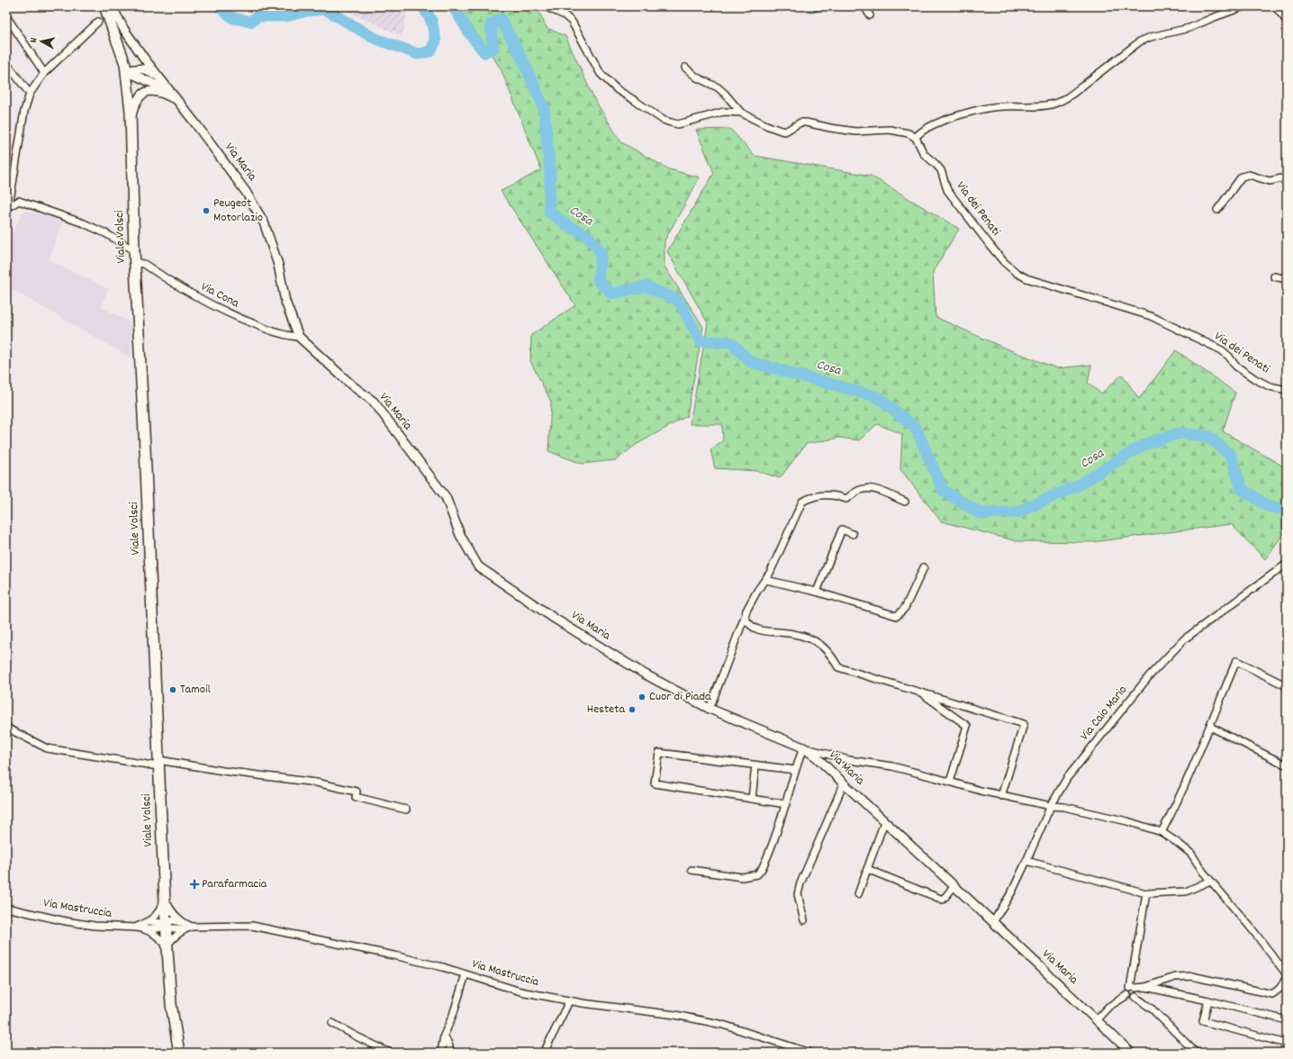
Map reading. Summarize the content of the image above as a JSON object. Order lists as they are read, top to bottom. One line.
{"streets":{"main road":["Viale Volsci"],"street":["Via Maria","Via dei Penati","Via Cona","Via Caio Mario","Via Mastruccia"]},"crossings":[["Via Maria","Via Cona"],["Via Maria","Via Caio Mario"],["Viale Volsci","Via Cona"],["Viale Volsci","Via Mastruccia"]],"water":["Cosa"],"places":{"other":["Peugeot Motorlazio","Tamoil","Cuor di Piada","Hesteta"],"health":["Parafarmacia"]},"north":"left"}
